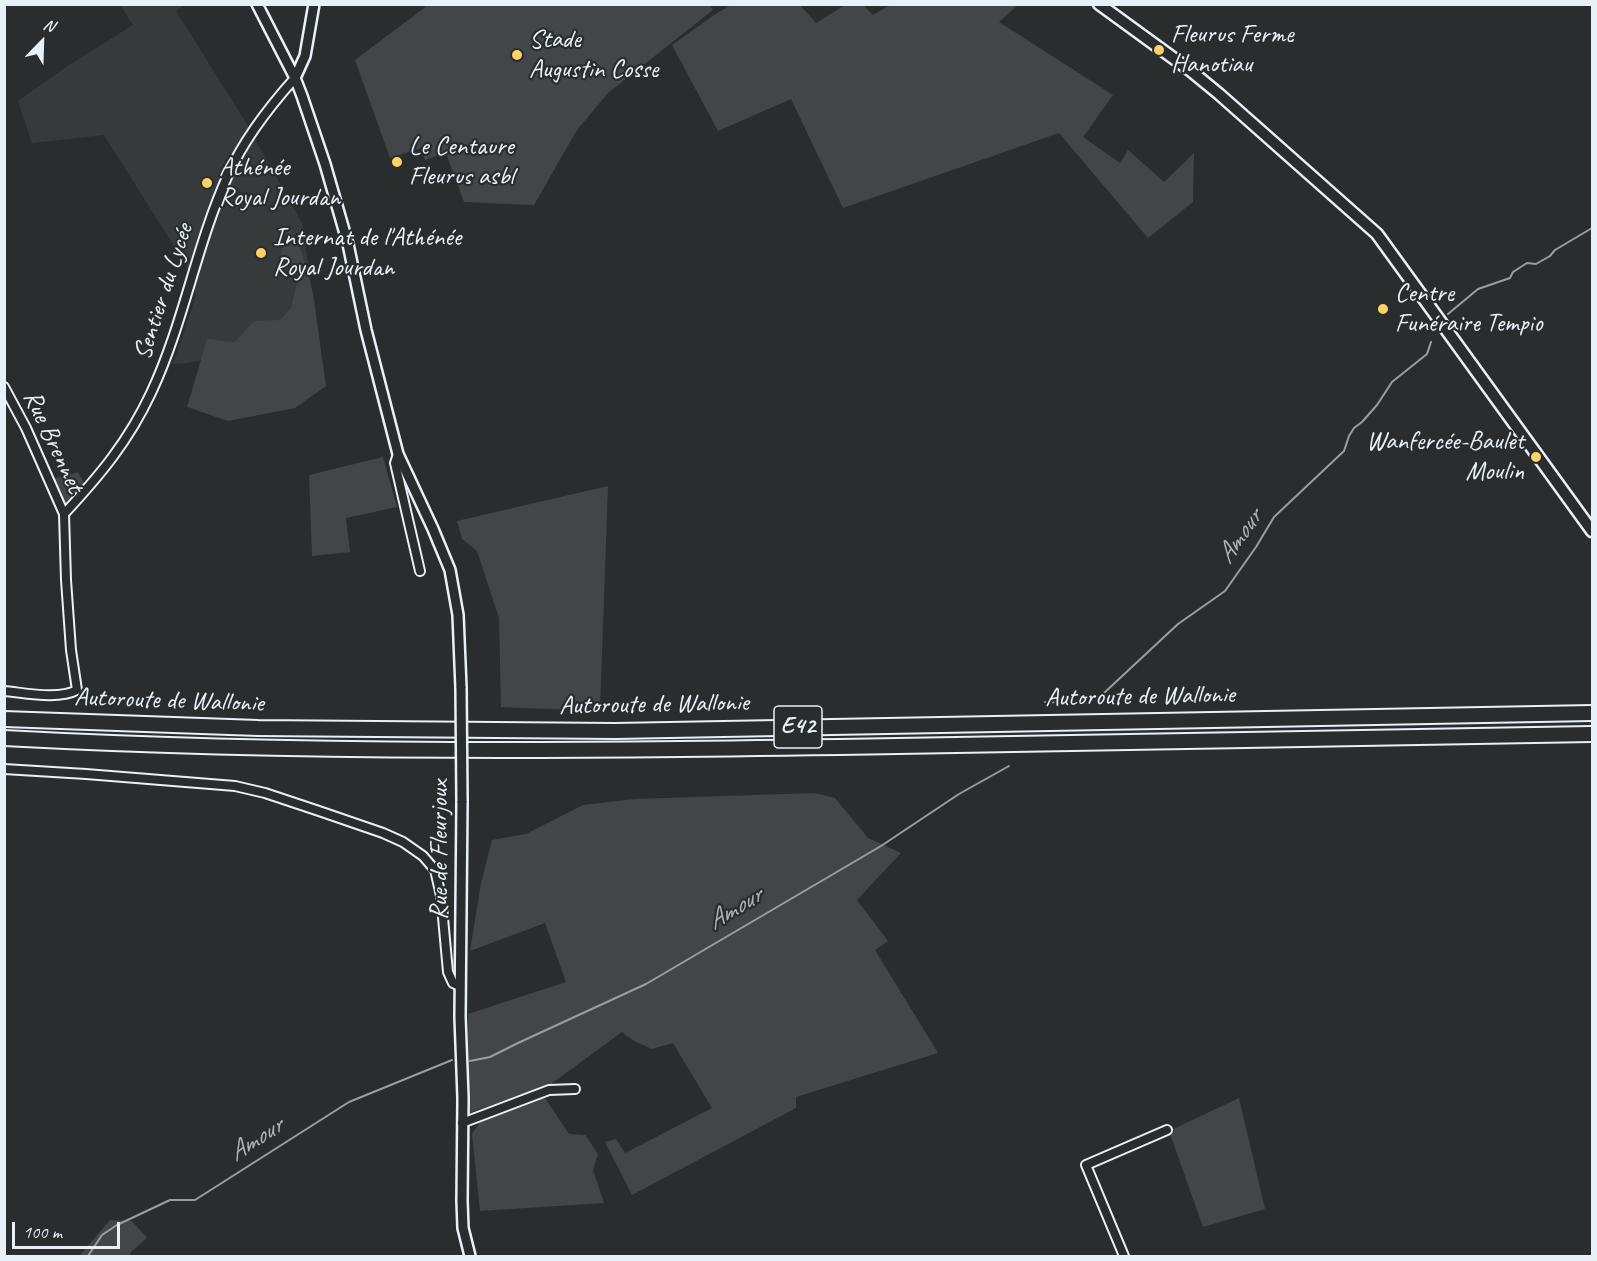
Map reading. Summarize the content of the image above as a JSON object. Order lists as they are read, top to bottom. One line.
{"streets":{"highway":["Autoroute de Wallonie","E42"],"street":["Sentier du Lycée","Rue Brennet","Rue de Fleurjoux"]},"crossings":[["Sentier du Lycée","Rue Brennet"],["Sentier du Lycée","Rue de Fleurjoux"]],"water":["Amour"],"places":["Fleurus Ferme Hanotiau","Stade Augustin Cosse","Le Centaure Fleurus asbl","Athénée Royal Jourdan","Internat de l'Athénée Royal Jourdan","Centre Funéraire Tempio","Wanfercée-Baulet Moulin"],"scale_bar":"100 m","north":"top right"}
